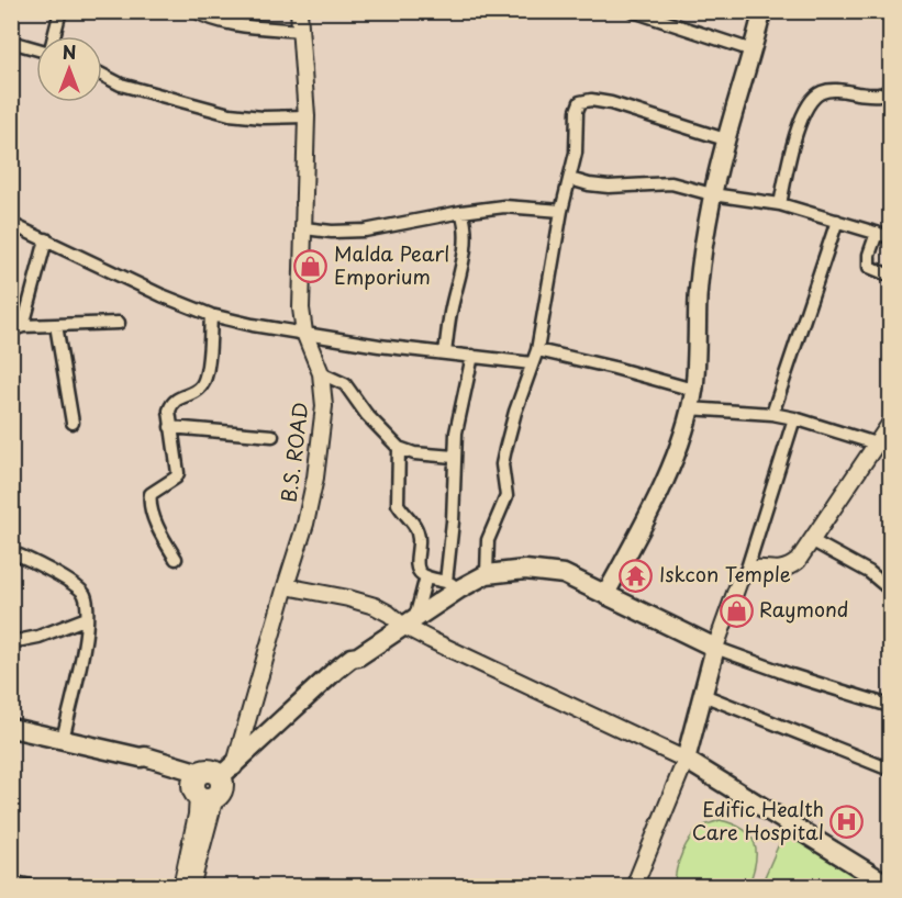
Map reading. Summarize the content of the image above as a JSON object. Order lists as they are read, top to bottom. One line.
{"streets":{"street":["B.S. ROAD"]},"places":{"shop":["Malda Pearl Emporium","Raymond"],"temple":["Iskcon Temple"],"hospital":["Edific Health Care Hospital"]},"north":"top"}
